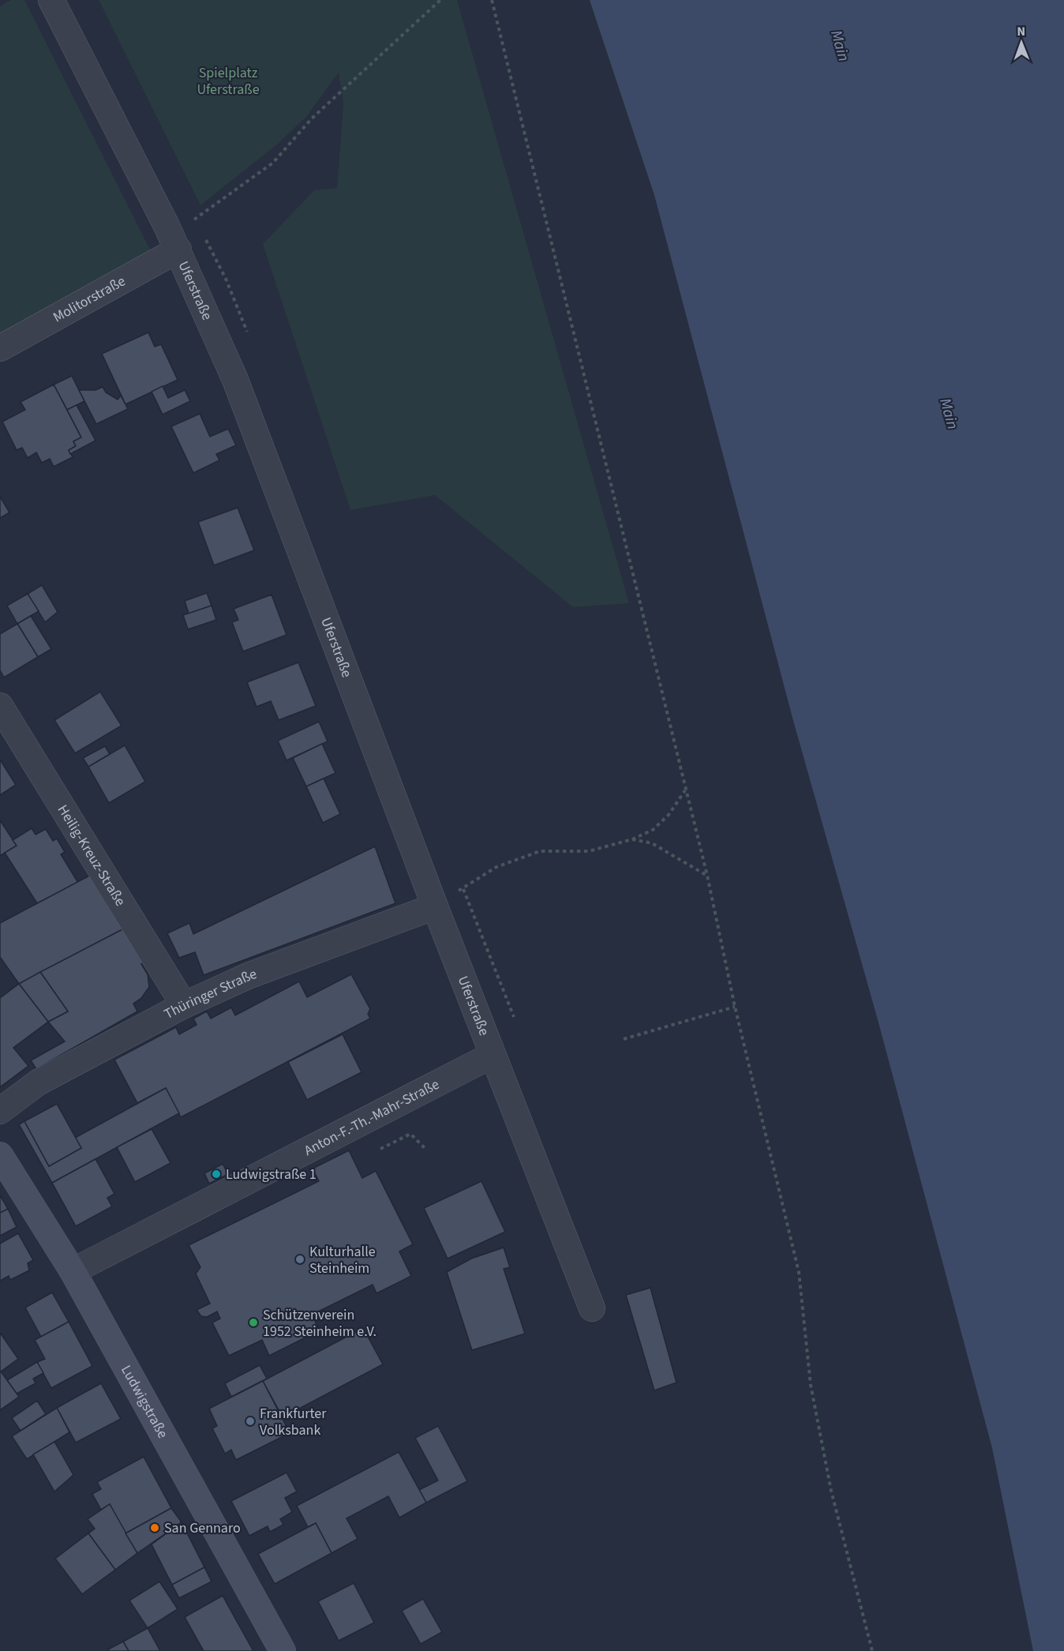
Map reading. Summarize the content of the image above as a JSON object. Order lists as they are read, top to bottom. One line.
{"streets":{"main road":["Ludwigstraße"],"street":["Uferstraße","Molitorstraße","Heilig-Kreuz-Straße","Thüringer Straße","Anton-F.-Th.-Mahr-Straße"]},"crossings":[["Uferstraße","Molitorstraße"],["Uferstraße","Thüringer Straße"],["Uferstraße","Anton-F.-Th.-Mahr-Straße"],["Heilig-Kreuz-Straße","Thüringer Straße"],["Anton-F.-Th.-Mahr-Straße","Ludwigstraße"]],"water":["Main"],"parks":["Spielplatz Uferstraße"],"places":["Ludwigstraße 1","Kulturhalle Steinheim","Schützenverein 1952 Steinheim e.V.","Frankfurter Volksbank","San Gennaro"],"north":"top"}
